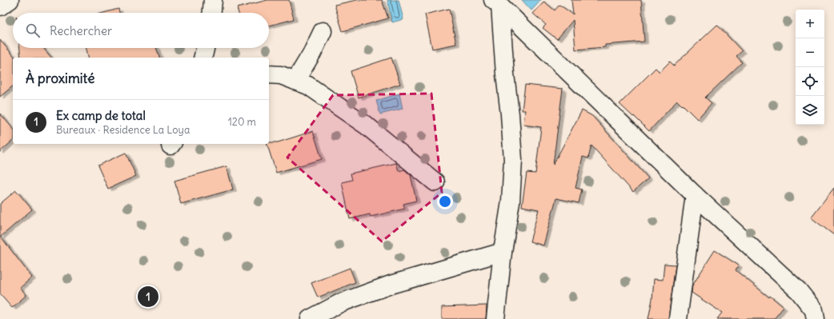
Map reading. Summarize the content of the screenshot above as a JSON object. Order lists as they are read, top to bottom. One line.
{"page":{"map_buttons":["+","−"],"search":"Rechercher","heading":"À proximité","list":[{"mark":"1","name":"Ex camp de total","note":"Bureaux · Residence La Loya","value":"120 m"}],"pins":"1"}}
